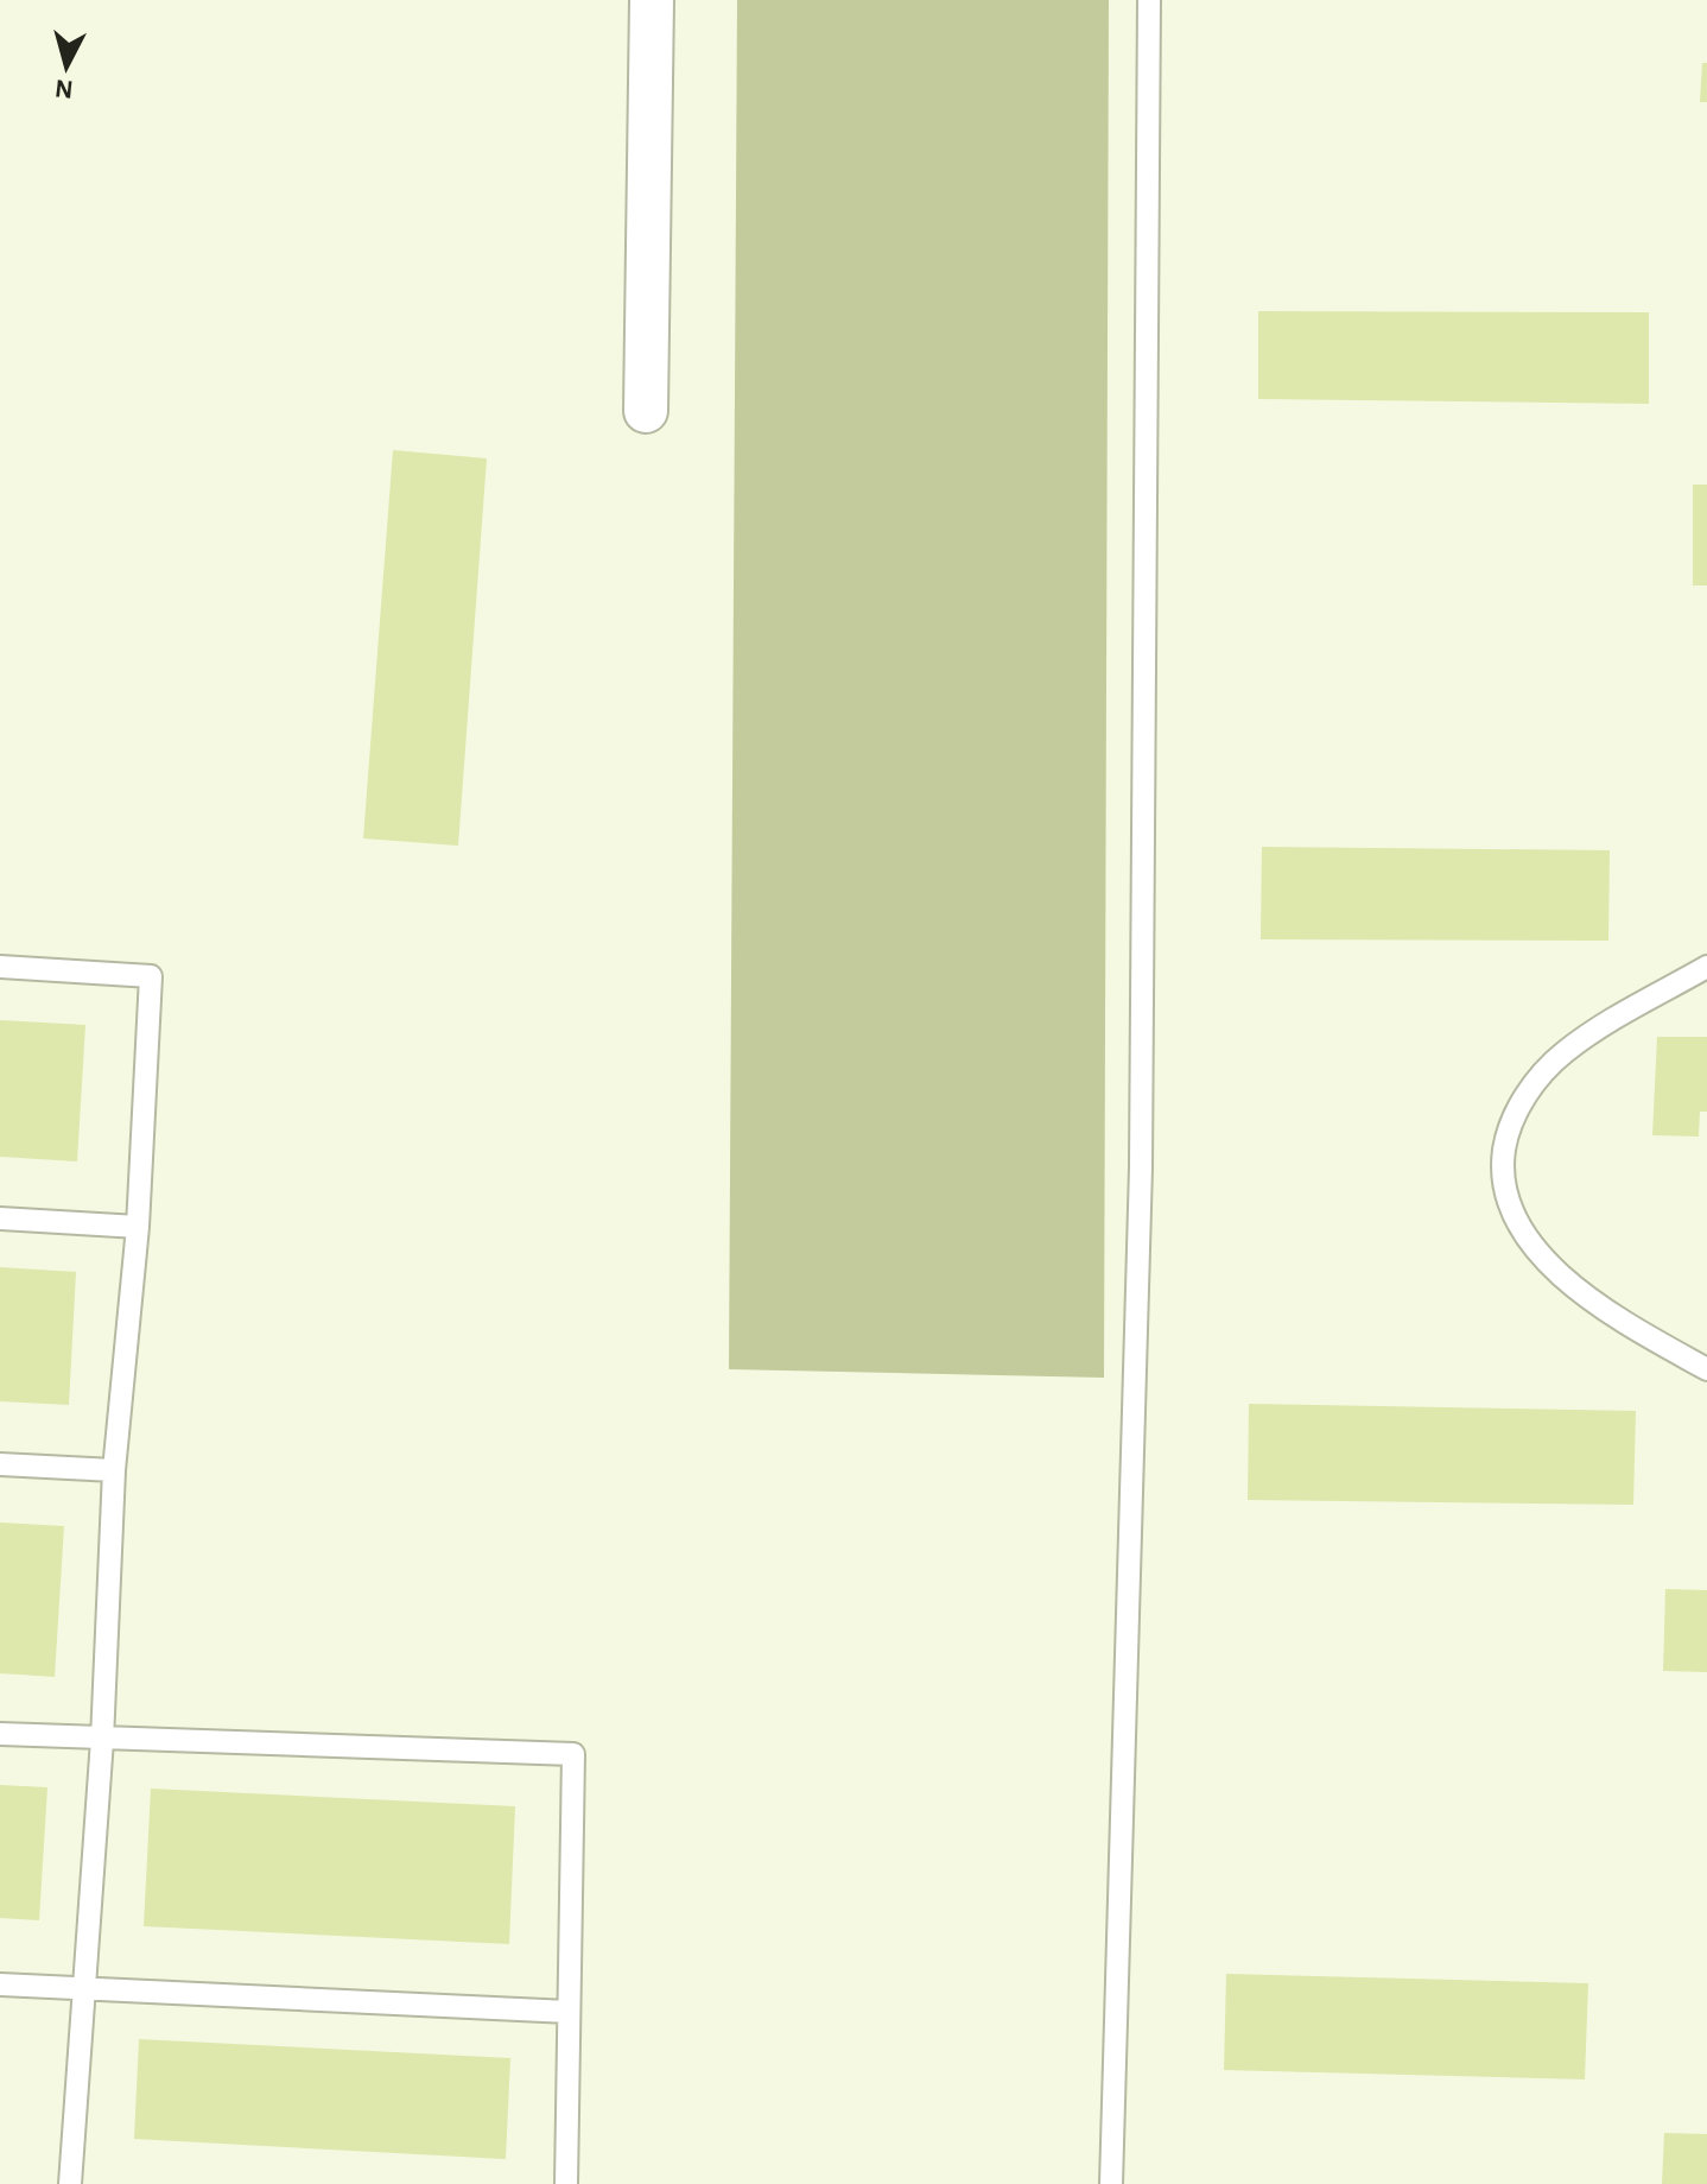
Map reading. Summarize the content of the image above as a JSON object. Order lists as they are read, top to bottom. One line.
{"north":"bottom"}
